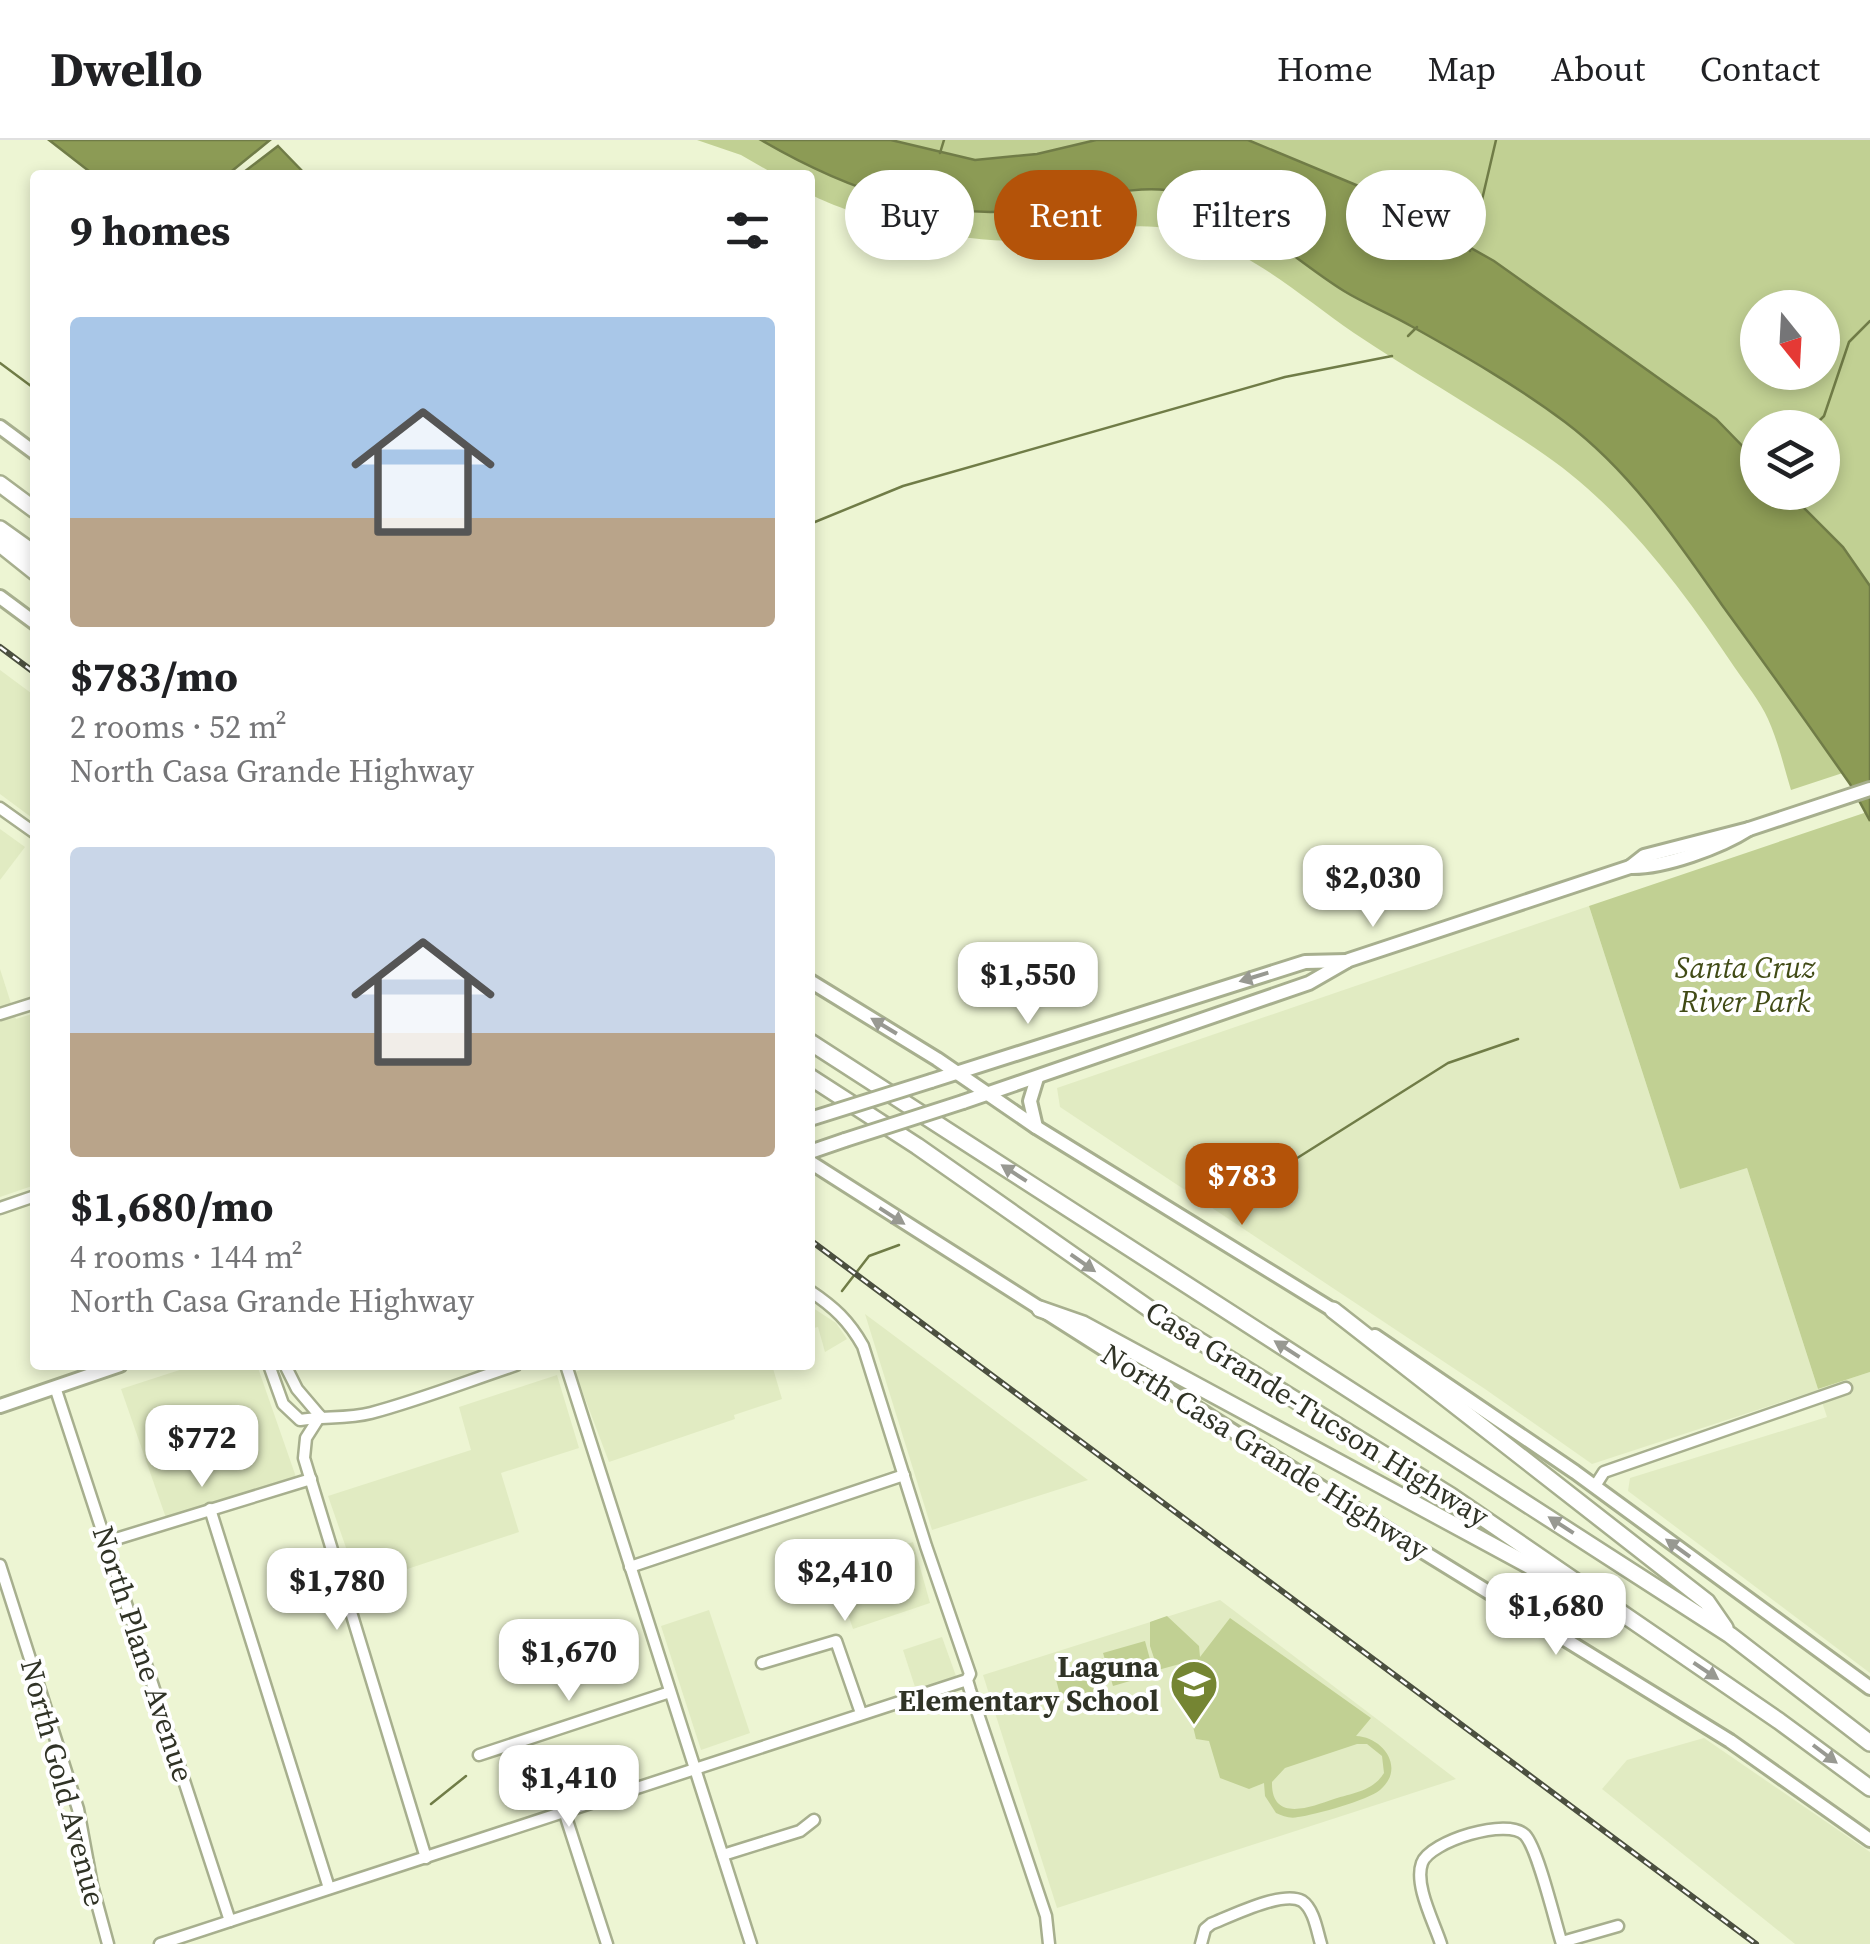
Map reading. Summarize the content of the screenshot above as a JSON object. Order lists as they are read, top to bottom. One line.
{"streets":{"highway":["Casa Grande-Tucson Highway"],"main road":["North Casa Grande Highway"],"street":["North Plane Avenue","North Gold Avenue"]},"parks":["Santa Cruz River Park"],"places":{"school or university":["Laguna Elementary School"]},"north":"bottom","page":{"header":"Dwello","nav":["Home","Map","About","Contact"],"chip":["Buy","Rent","Filters","New"],"heading":"9 homes","list":[{"name":"$783/mo","note":"2 rooms · 52 m² · North Casa Grande Highway"},{"name":"$1,680/mo","note":"4 rooms · 144 m² · North Casa Grande Highway"}],"price":["$2,030","$1,550","$783","$772","$2,410","$1,780","$1,680","$1,670","$1,410"]}}
